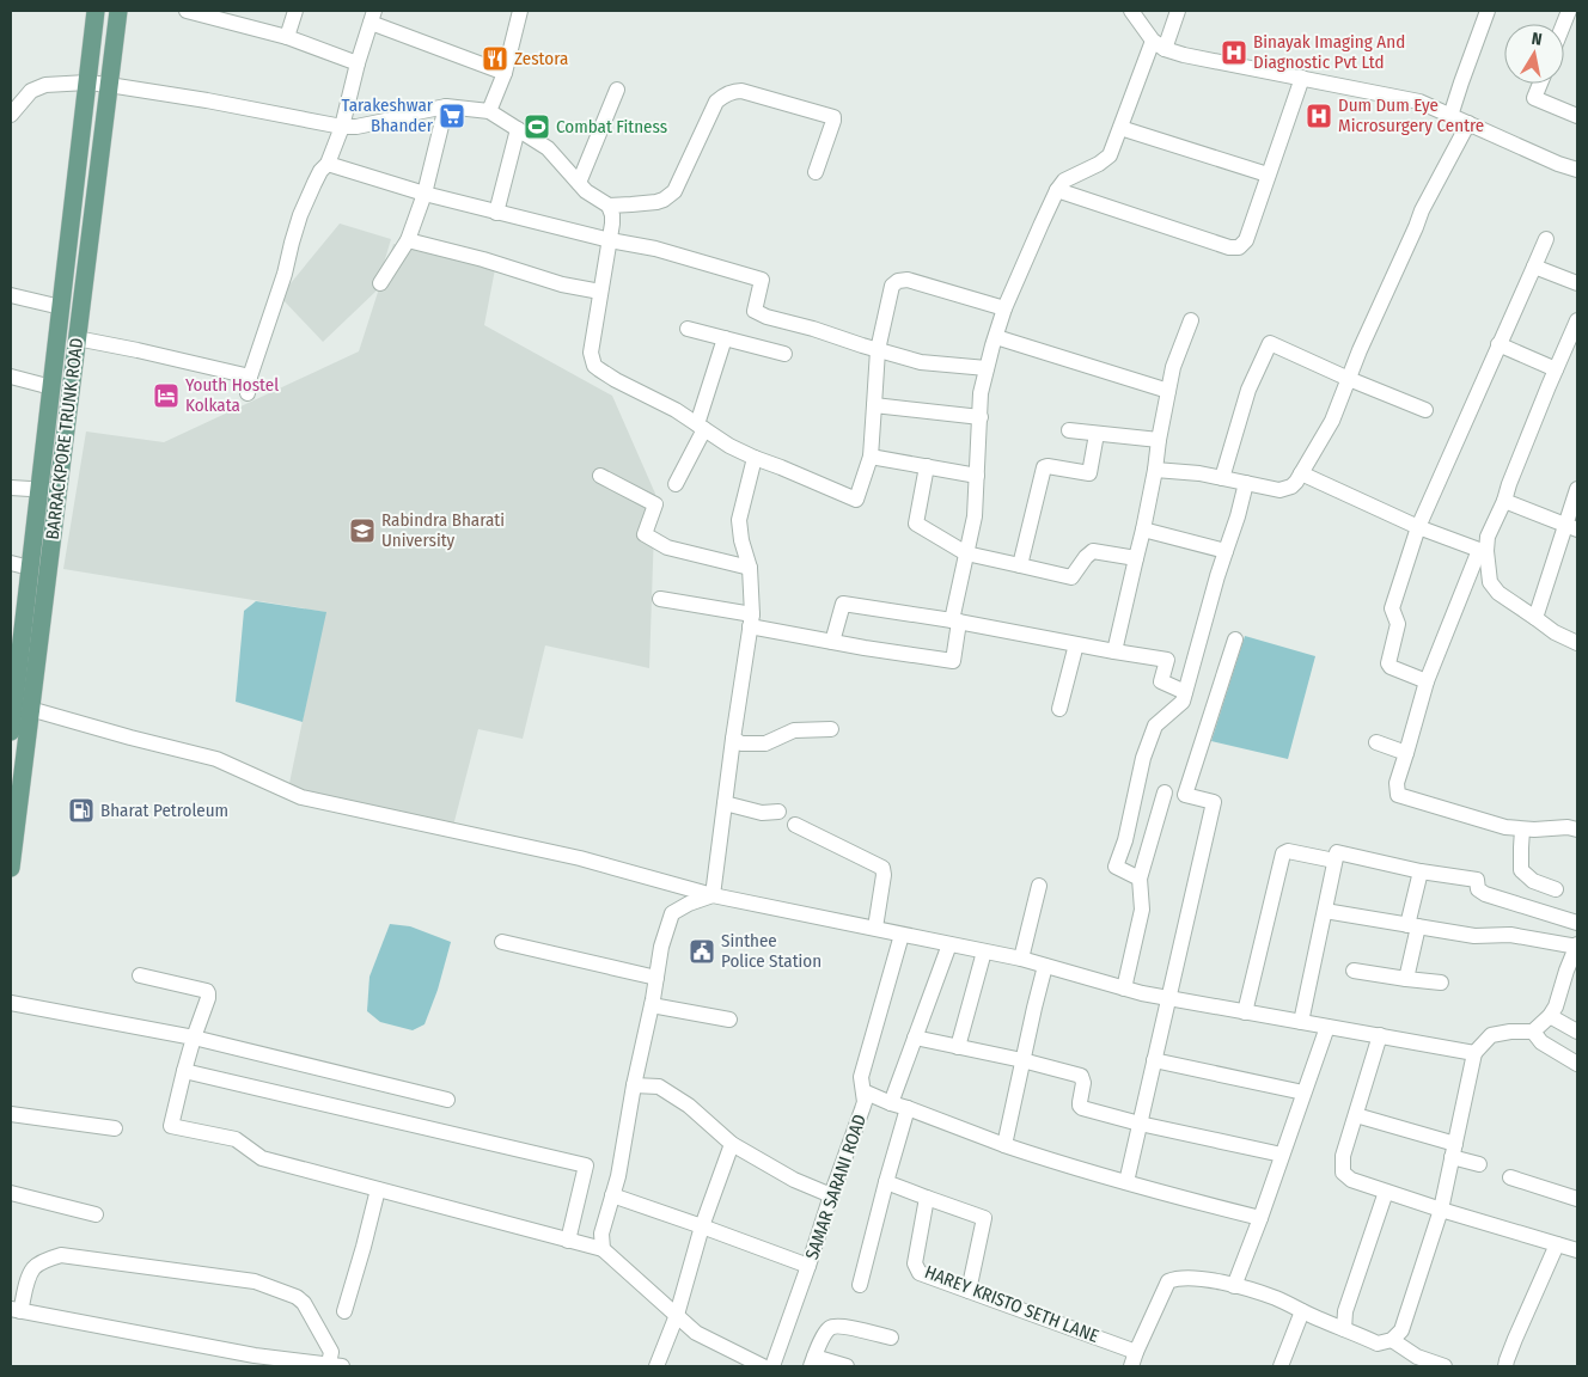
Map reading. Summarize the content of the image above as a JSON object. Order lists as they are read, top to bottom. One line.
{"streets":{"main road":["BARRACKPORE TRUNK ROAD"],"street":["SAMAR SARANI ROAD","HAREY KRISTO SETH LANE"]},"places":{"hospital":["Binayak Imaging And Diagnostic Pvt Ltd","Dum Dum Eye Microsurgery Centre"],"restaurant":["Zestora"],"supermarket":["Tarakeshwar Bhander"],"sports":["Combat Fitness"],"hotel":["Youth Hostel Kolkata"],"school or university":["Rabindra Bharati University"],"fuel station":["Bharat Petroleum"],"public building":["Sinthee Police Station"]},"north":"top"}
